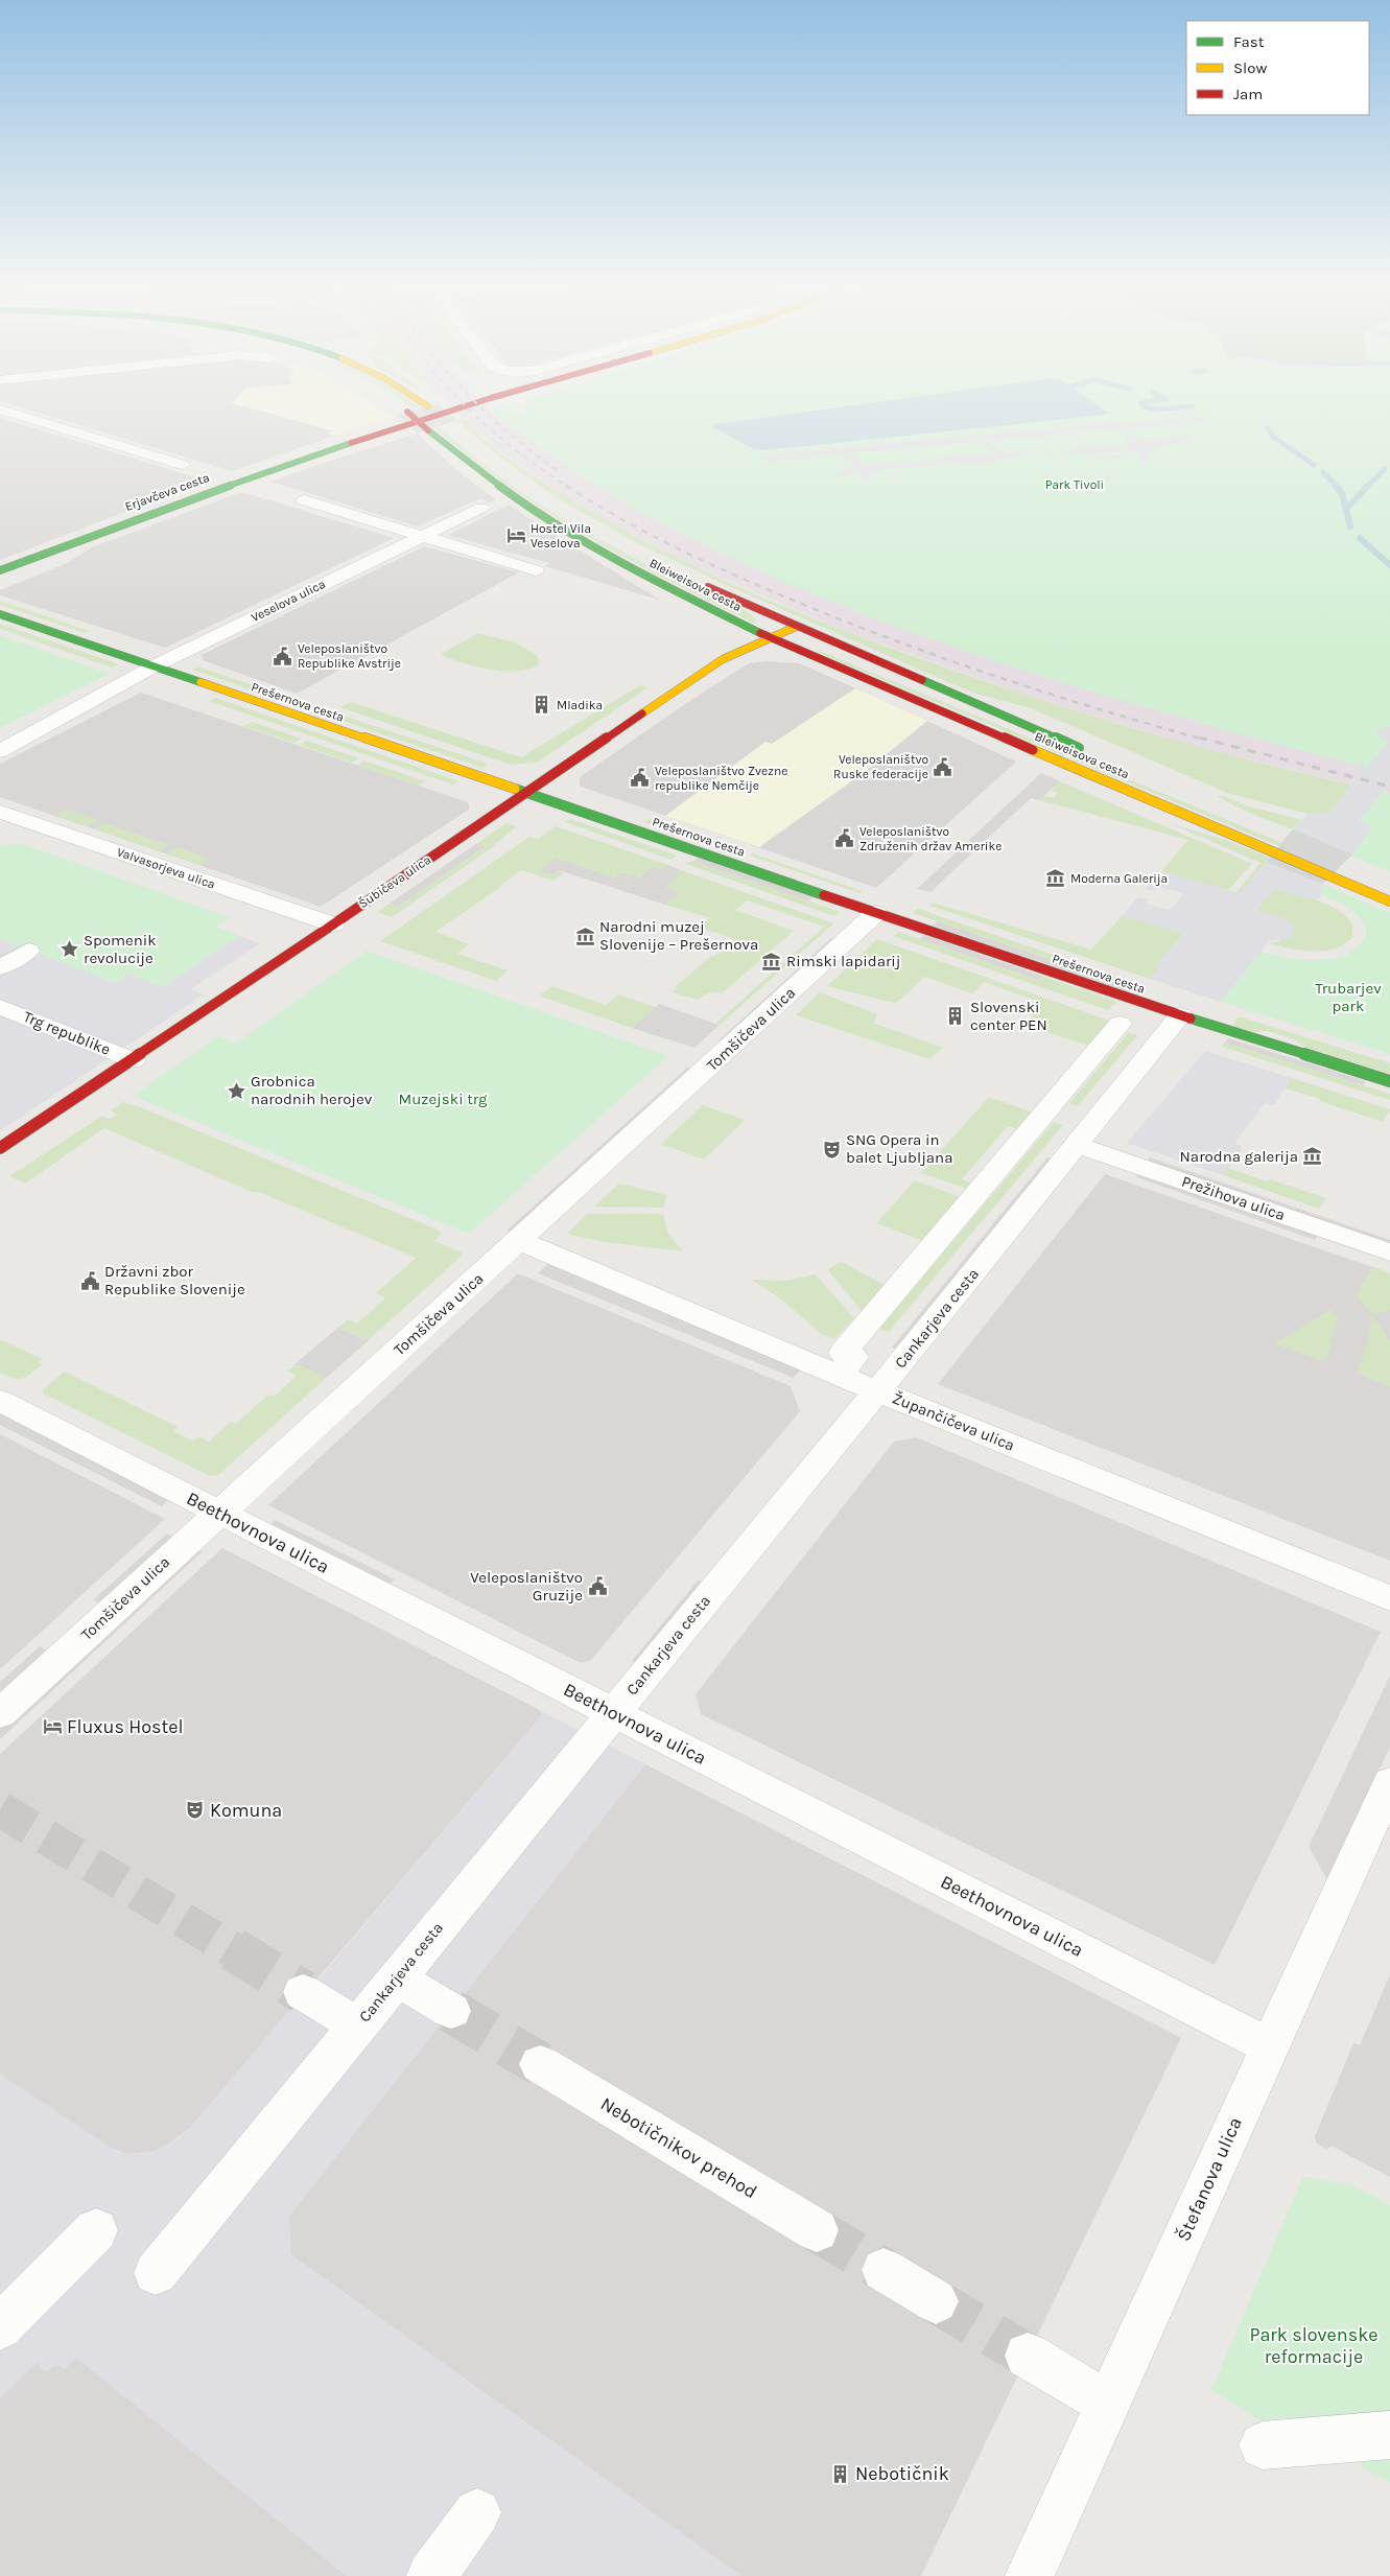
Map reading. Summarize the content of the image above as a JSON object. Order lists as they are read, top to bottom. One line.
{"streets":{"main road":["Erjavčeva cesta","Bleiweisova cesta","Prešernova cesta","Šubičeva ulica"],"street":["Veselova ulica","Valvasorjeva ulica","Tomšičeva ulica","Trg republike","Prežihova ulica","Cankarjeva cesta","Župančičeva ulica","Beethovnova ulica","Nebotičnikov prehod","Štefanova ulica"]},"crossings":[["Bleiweisova cesta","Šubičeva ulica"],["Veselova ulica","Prešernova cesta"],["Prešernova cesta","Šubičeva ulica"],["Prešernova cesta","Tomšičeva ulica"],["Prešernova cesta","Cankarjeva cesta"],["Valvasorjeva ulica","Šubičeva ulica"],["Šubičeva ulica","Trg republike"],["Tomšičeva ulica","Župančičeva ulica"],["Tomšičeva ulica","Beethovnova ulica"],["Prežihova ulica","Cankarjeva cesta"],["Cankarjeva cesta","Župančičeva ulica"],["Cankarjeva cesta","Beethovnova ulica"],["Beethovnova ulica","Štefanova ulica"]],"parks":["Park Tivoli","Trubarjev park","Muzejski trg","Park slovenske reformacije"],"places":{"hotel":["Hostel Vila Veselova","Fluxus Hostel"],"public building":["Veleposlaništvo Republike Avstrije","Veleposlaništvo Ruske federacije","Veleposlaništvo Zvezne republike Nemčije","Veleposlaništvo Združenih držav Amerike","Državni zbor Republike Slovenije","Veleposlaništvo Gruzije"],"building":["Mladika","Slovenski center PEN","Nebotičnik"],"museum":["Moderna Galerija","Narodni muzej Slovenije – Prešernova","Rimski lapidarij","Narodna galerija"],"place":["Spomenik revolucije","Grobnica narodnih herojev"],"theatre":["SNG Opera in balet Ljubljana","Komuna"]},"legend":["Fast","Slow","Jam"]}
